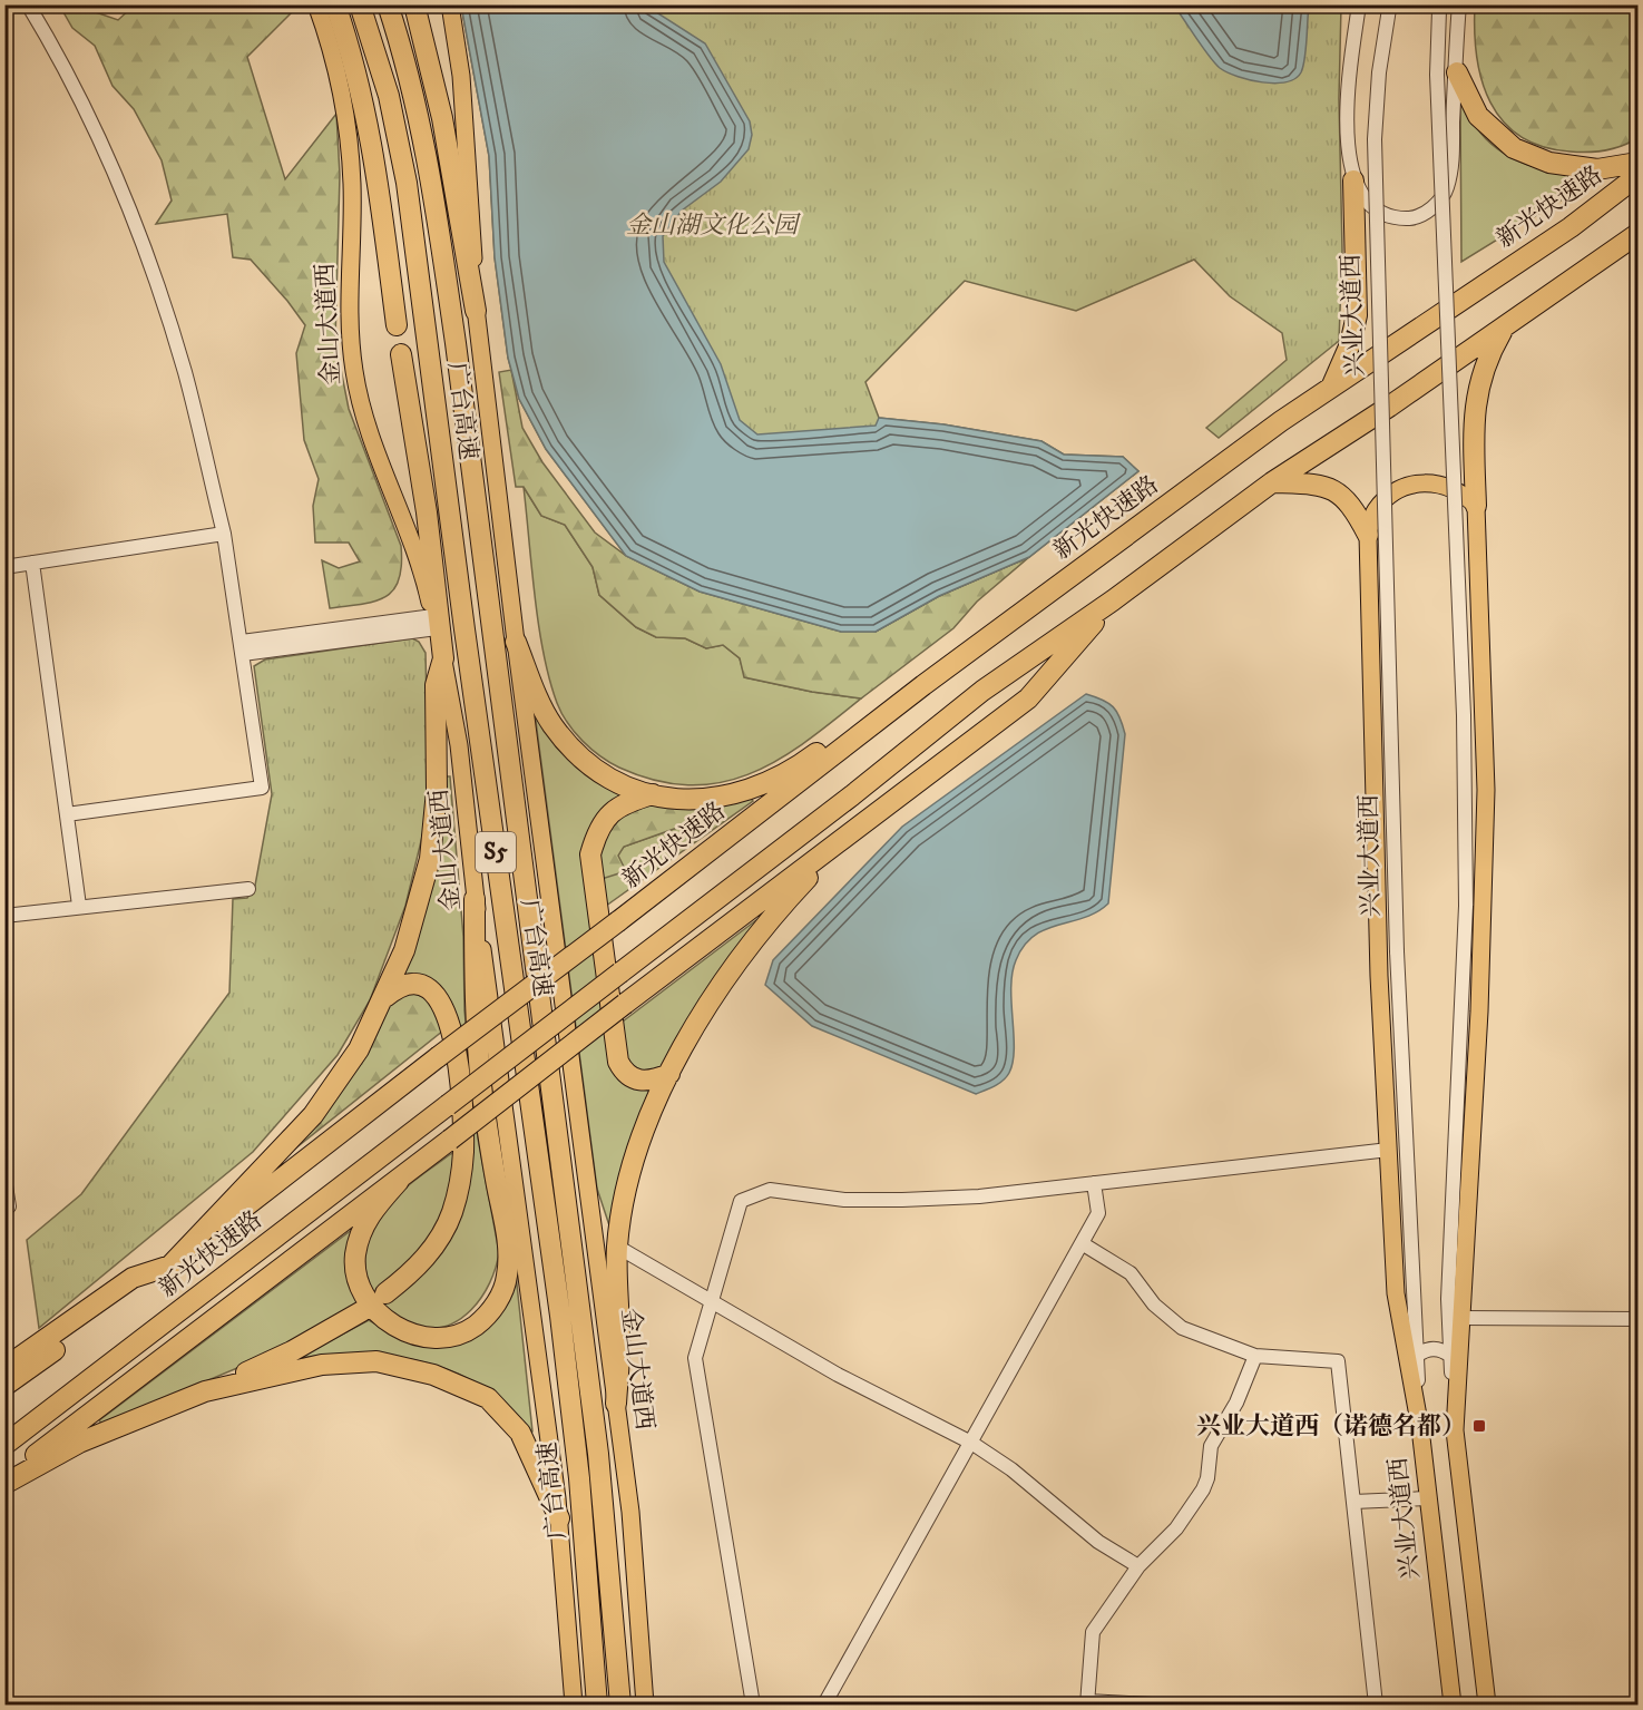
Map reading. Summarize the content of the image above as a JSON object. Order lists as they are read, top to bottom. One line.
{"streets":{"highway":["新光快速路","广台高速","S5"],"main road":["兴业大道西","金山大道西"]},"parks":["金山湖文化公园"],"places":{"transit":["兴业大道西（诺德名都）"]}}
